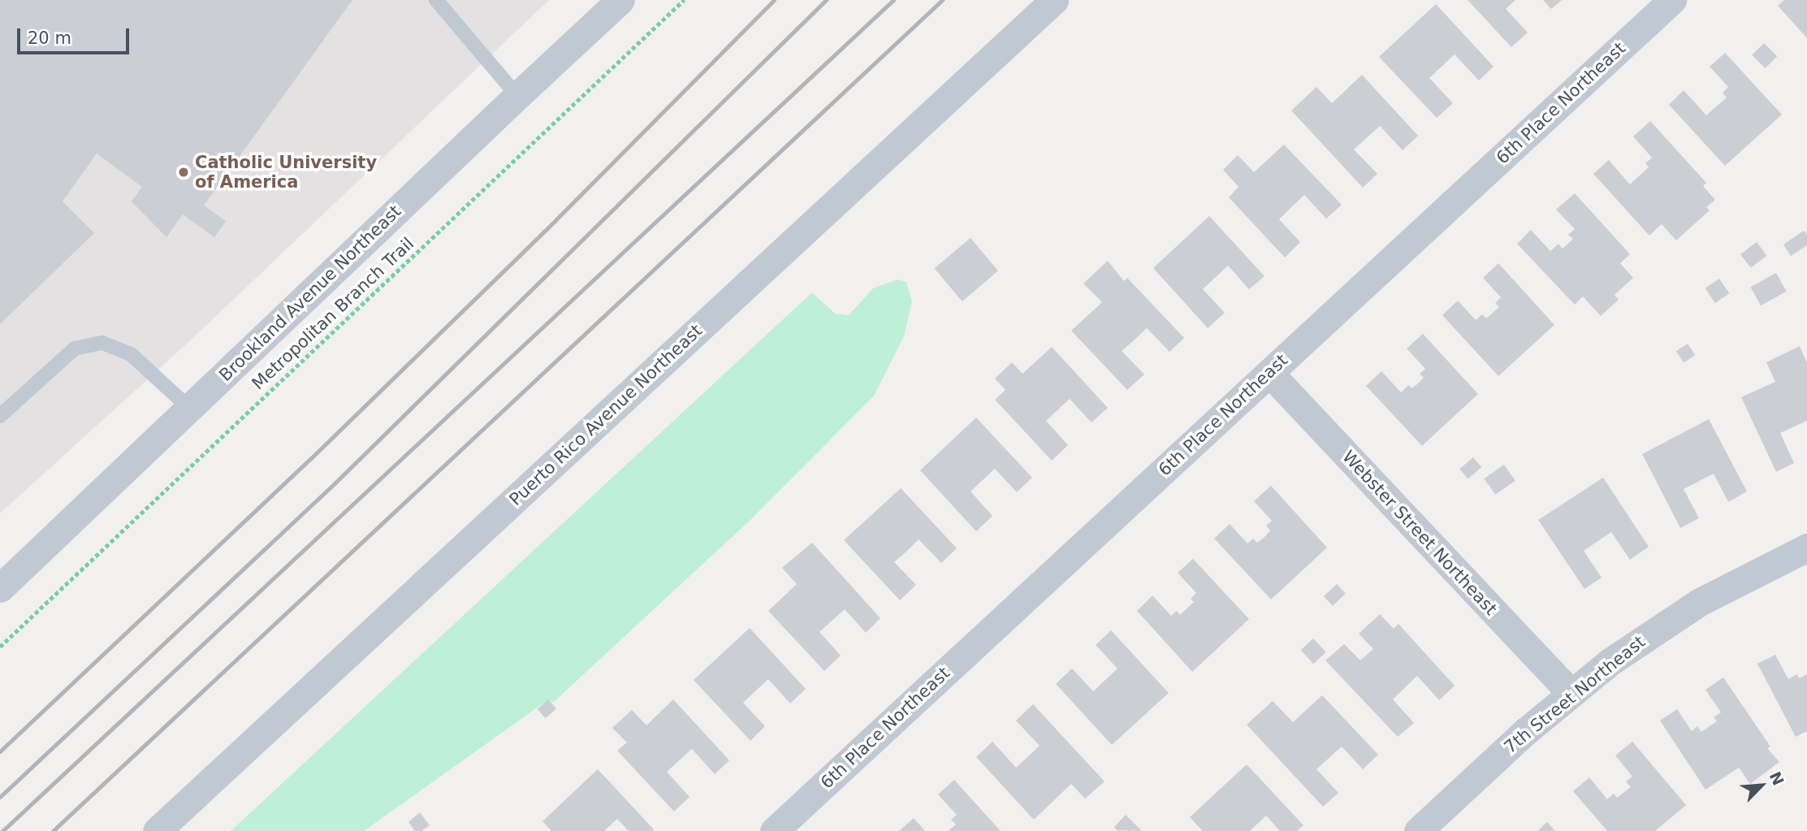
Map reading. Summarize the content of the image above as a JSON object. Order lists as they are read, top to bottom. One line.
{"streets":{"street":["6th Place Northeast","Brookland Avenue Northeast","Puerto Rico Avenue Northeast","Webster Street Northeast","7th Street Northeast"],"path":["Metropolitan Branch Trail"]},"crossings":[["6th Place Northeast","Webster Street Northeast"],["Webster Street Northeast","7th Street Northeast"]],"places":["Catholic University of America"],"scale_bar":"20 m","north":"top right"}
